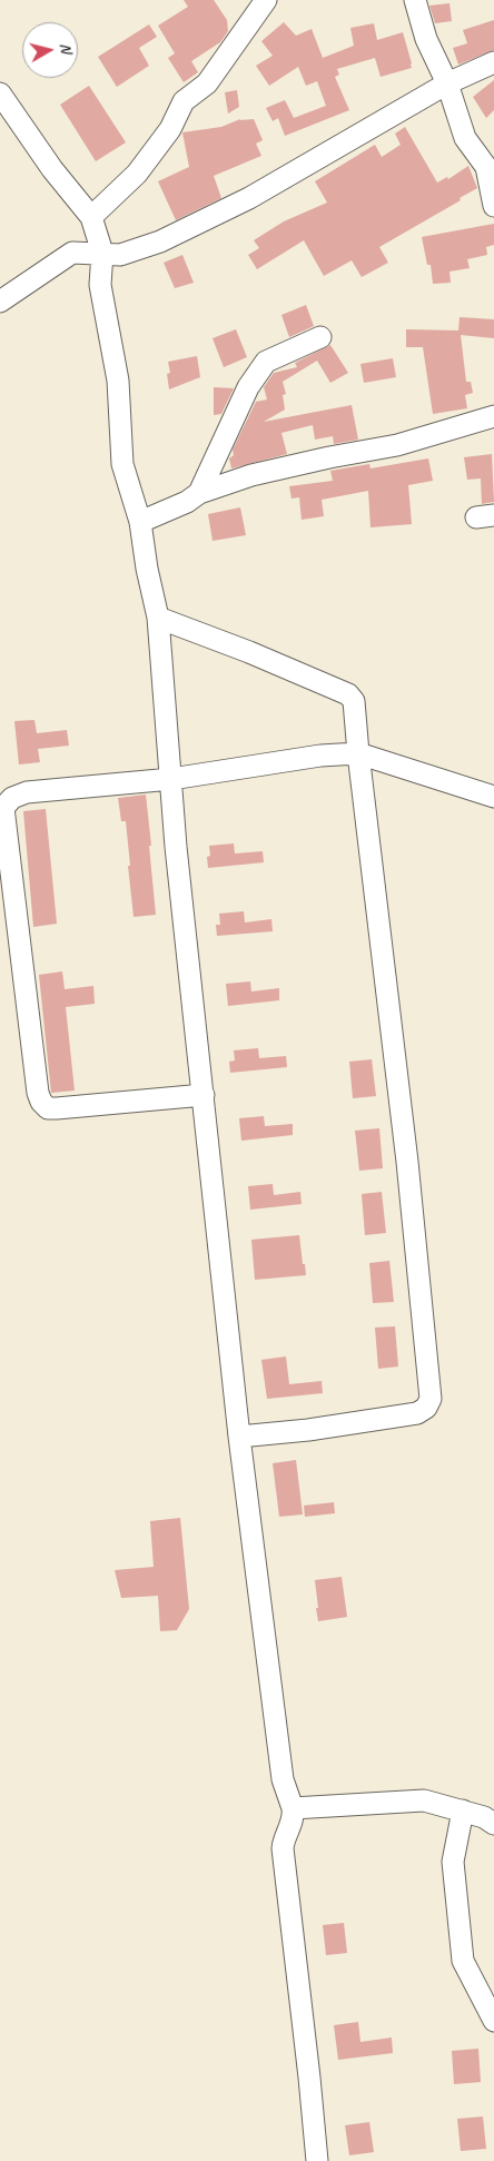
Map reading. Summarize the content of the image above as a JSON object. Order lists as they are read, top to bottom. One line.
{"north":"right"}
